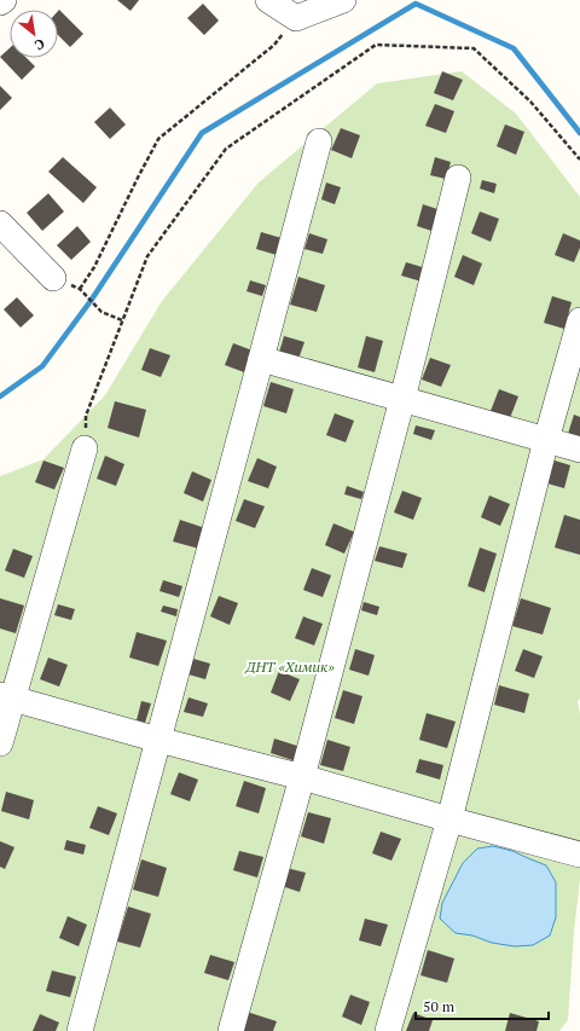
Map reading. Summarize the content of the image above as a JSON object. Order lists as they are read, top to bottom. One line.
{"parks":["ДНТ «Химик»"],"scale_bar":"50 m","north":"bottom right"}
